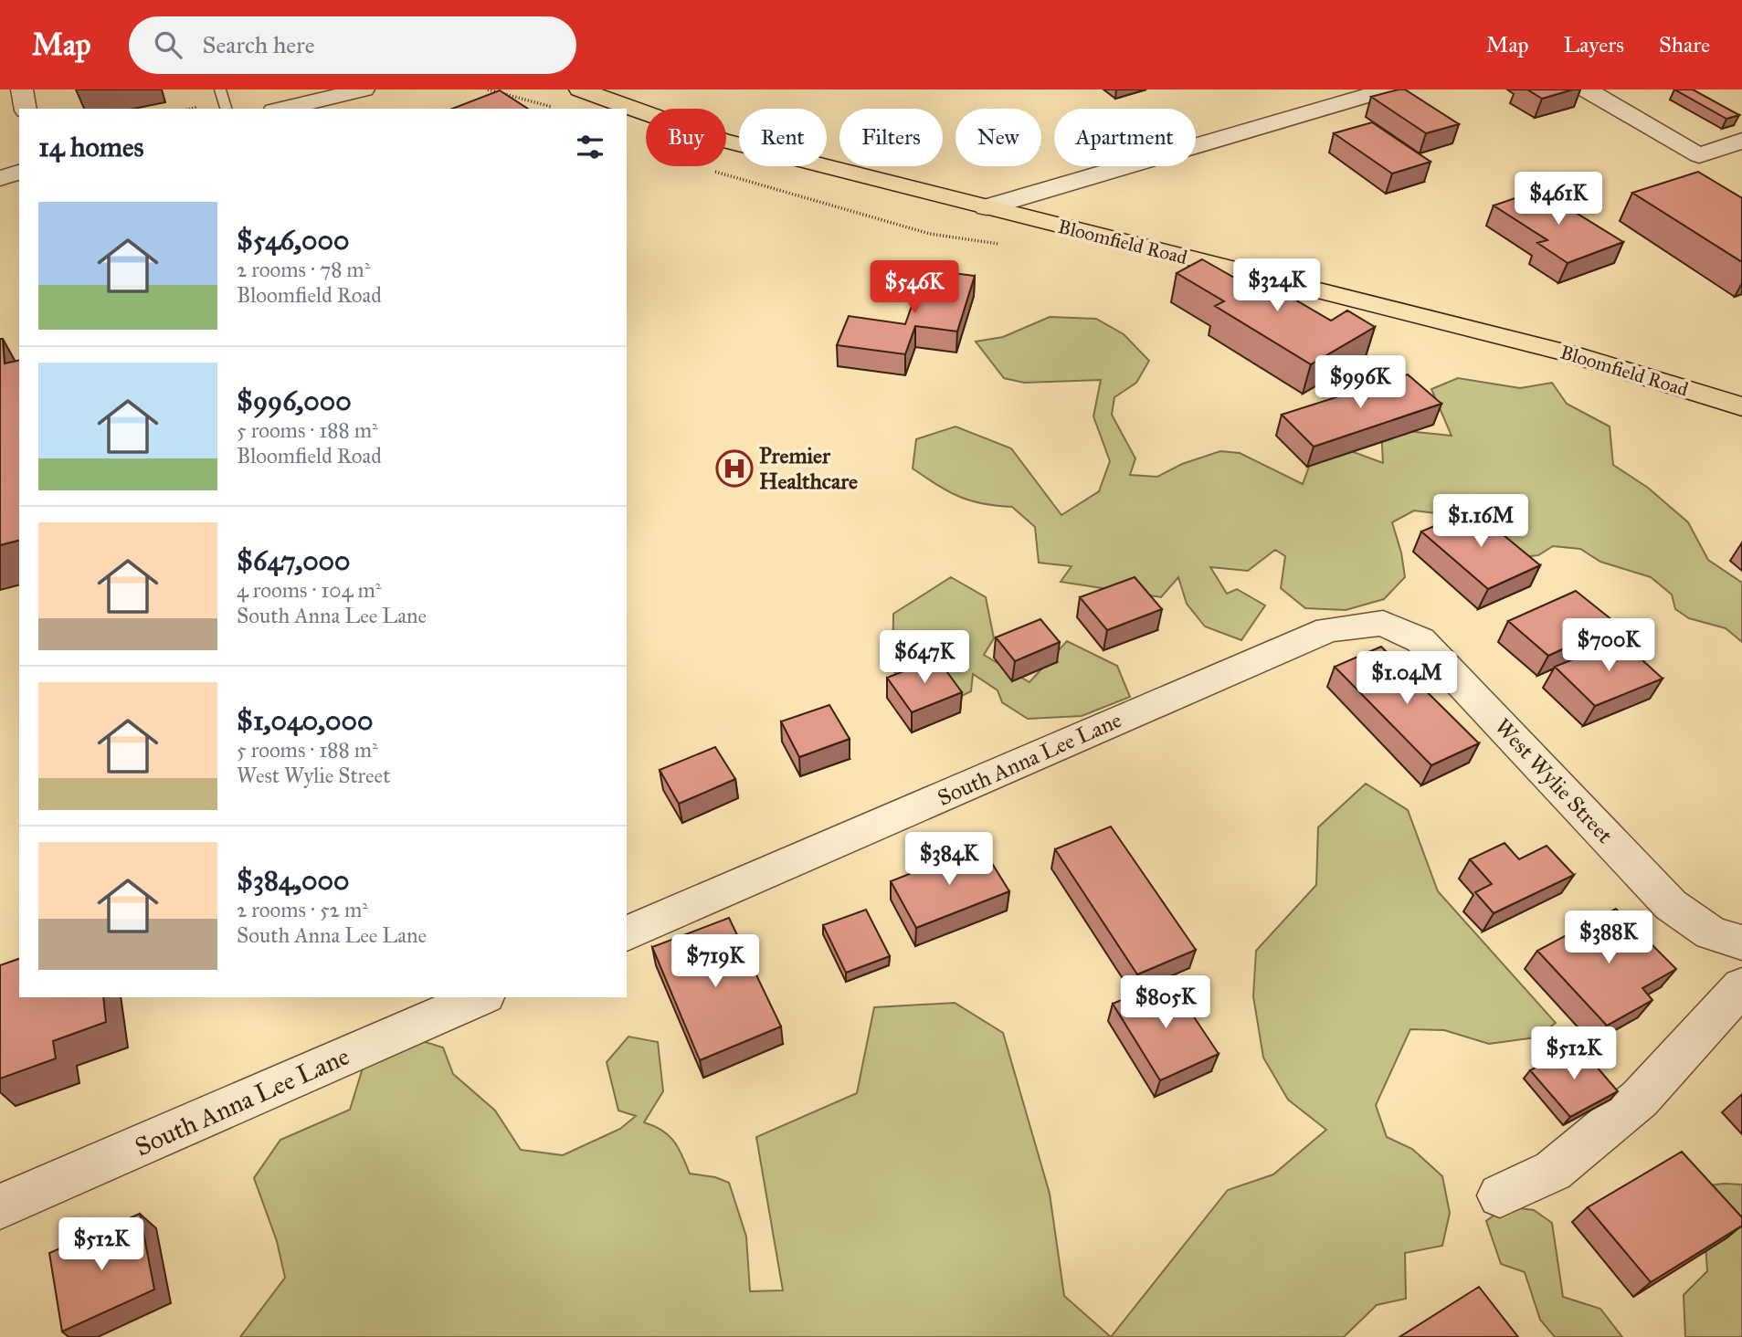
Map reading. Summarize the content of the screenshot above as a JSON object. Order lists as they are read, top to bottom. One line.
{"streets":{"main road":["Bloomfield Road"],"street":["South Anna Lee Lane","West Wylie Street"]},"crossings":[["South Anna Lee Lane","West Wylie Street"]],"places":{"hospital":["Premier Healthcare"]},"page":{"header":"Map","search":"Search here","nav":["Map","Layers","Share"],"chip":["Buy","Rent","Filters","New","Apartment"],"heading":"14 homes","price":["$461K","$324K","$546K","$996K","$1.16M","$700K","$647K","$1.04M","$384K","$388K","$719K","$805K","$512K","$512K"],"list":[{"name":"$546,000","note":"2 rooms · 78 m² · Bloomfield Road"},{"name":"$996,000","note":"5 rooms · 188 m² · Bloomfield Road"},{"name":"$647,000","note":"4 rooms · 104 m² · South Anna Lee Lane"},{"name":"$1,040,000","note":"5 rooms · 188 m² · West Wylie Street"},{"name":"$384,000","note":"2 rooms · 52 m² · South Anna Lee Lane"}]}}
